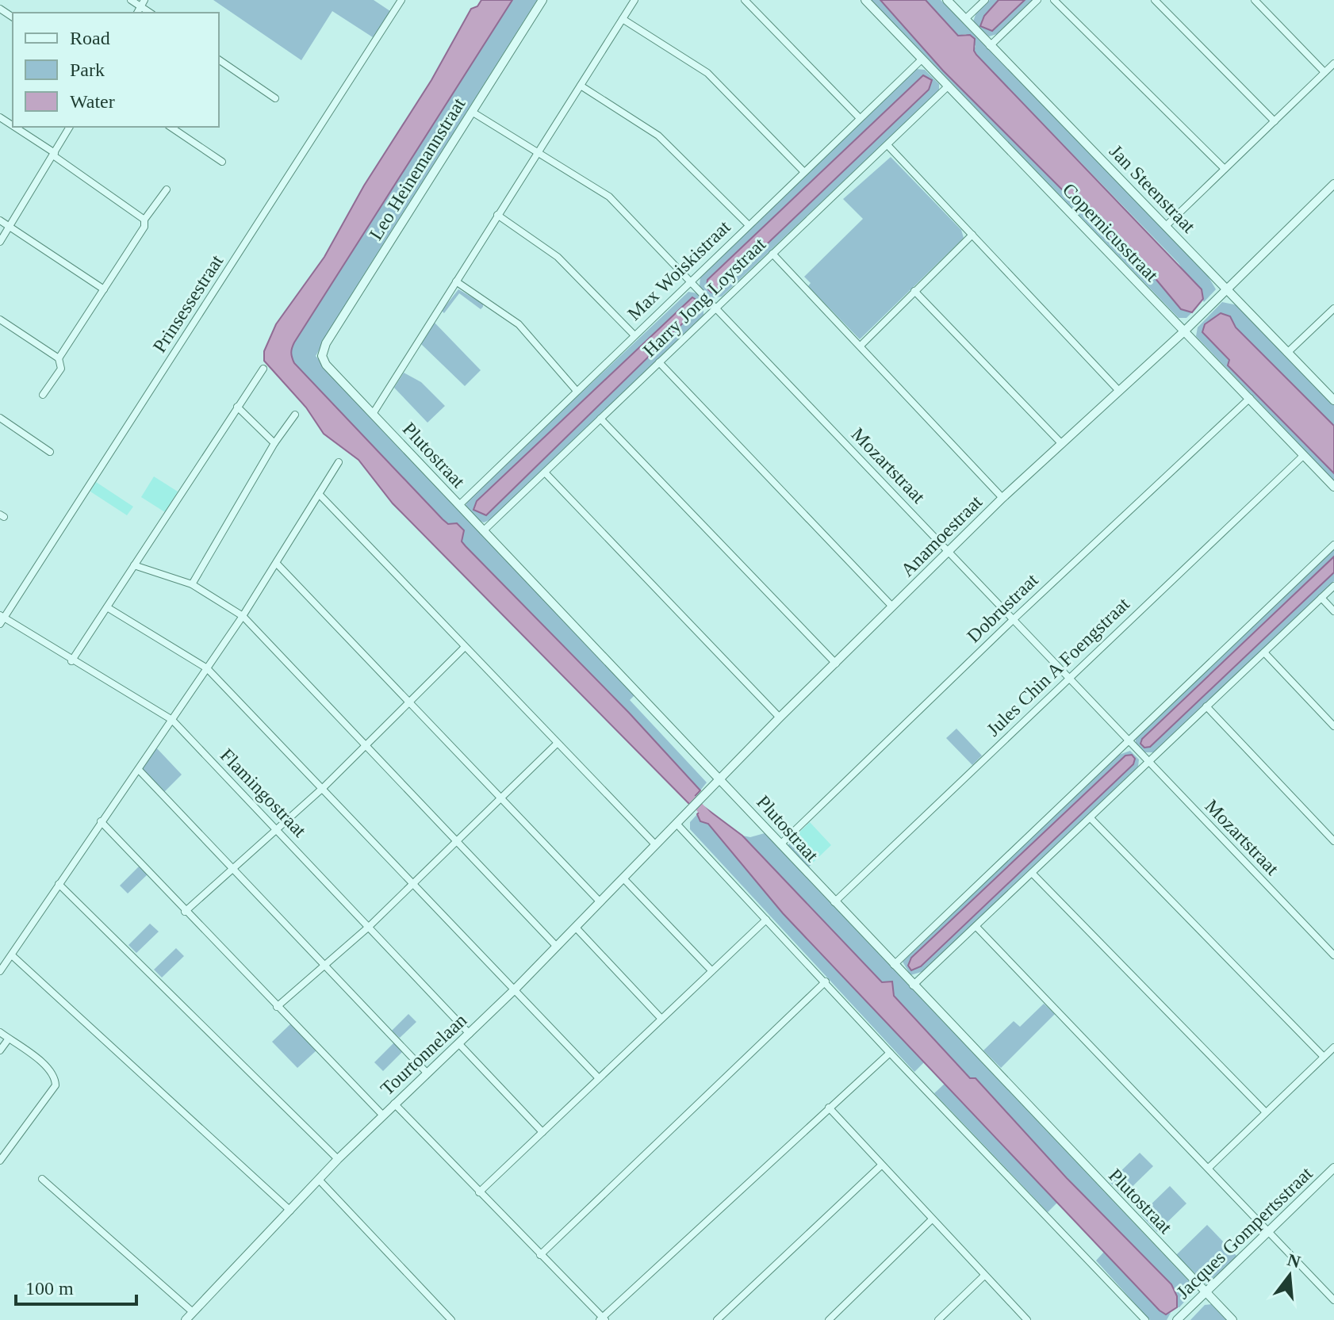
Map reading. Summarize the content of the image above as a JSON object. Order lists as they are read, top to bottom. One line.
{"streets":{"street":["Leo Heinemannstraat","Jan Steenstraat","Copernicusstraat","Max Woiskistraat","Harry Jong Loystraat","Prinsessestraat","Plutostraat","Mozartstraat","Anamoestraat","Dobrustraat","Jules Chin A Foengstraat","Flamingostraat","Tourtonnelaan","Jacques Gompertsstraat"]},"crossings":[["Leo Heinemannstraat","Plutostraat"],["Leo Heinemannstraat","Mozartstraat"],["Jan Steenstraat","Anamoestraat"],["Copernicusstraat","Max Woiskistraat"],["Copernicusstraat","Harry Jong Loystraat"],["Copernicusstraat","Anamoestraat"],["Copernicusstraat","Dobrustraat"],["Copernicusstraat","Jules Chin A Foengstraat"],["Max Woiskistraat","Plutostraat"],["Max Woiskistraat","Mozartstraat"],["Harry Jong Loystraat","Plutostraat"],["Harry Jong Loystraat","Mozartstraat"],["Prinsessestraat","Flamingostraat"],["Plutostraat","Anamoestraat"],["Plutostraat","Dobrustraat"],["Plutostraat","Jules Chin A Foengstraat"],["Plutostraat","Jacques Gompertsstraat"],["Mozartstraat","Anamoestraat"],["Mozartstraat","Dobrustraat"],["Mozartstraat","Jules Chin A Foengstraat"],["Anamoestraat","Tourtonnelaan"],["Flamingostraat","Tourtonnelaan"]],"legend":["Road","Park","Water"],"scale_bar":"100 m","north":"top"}
